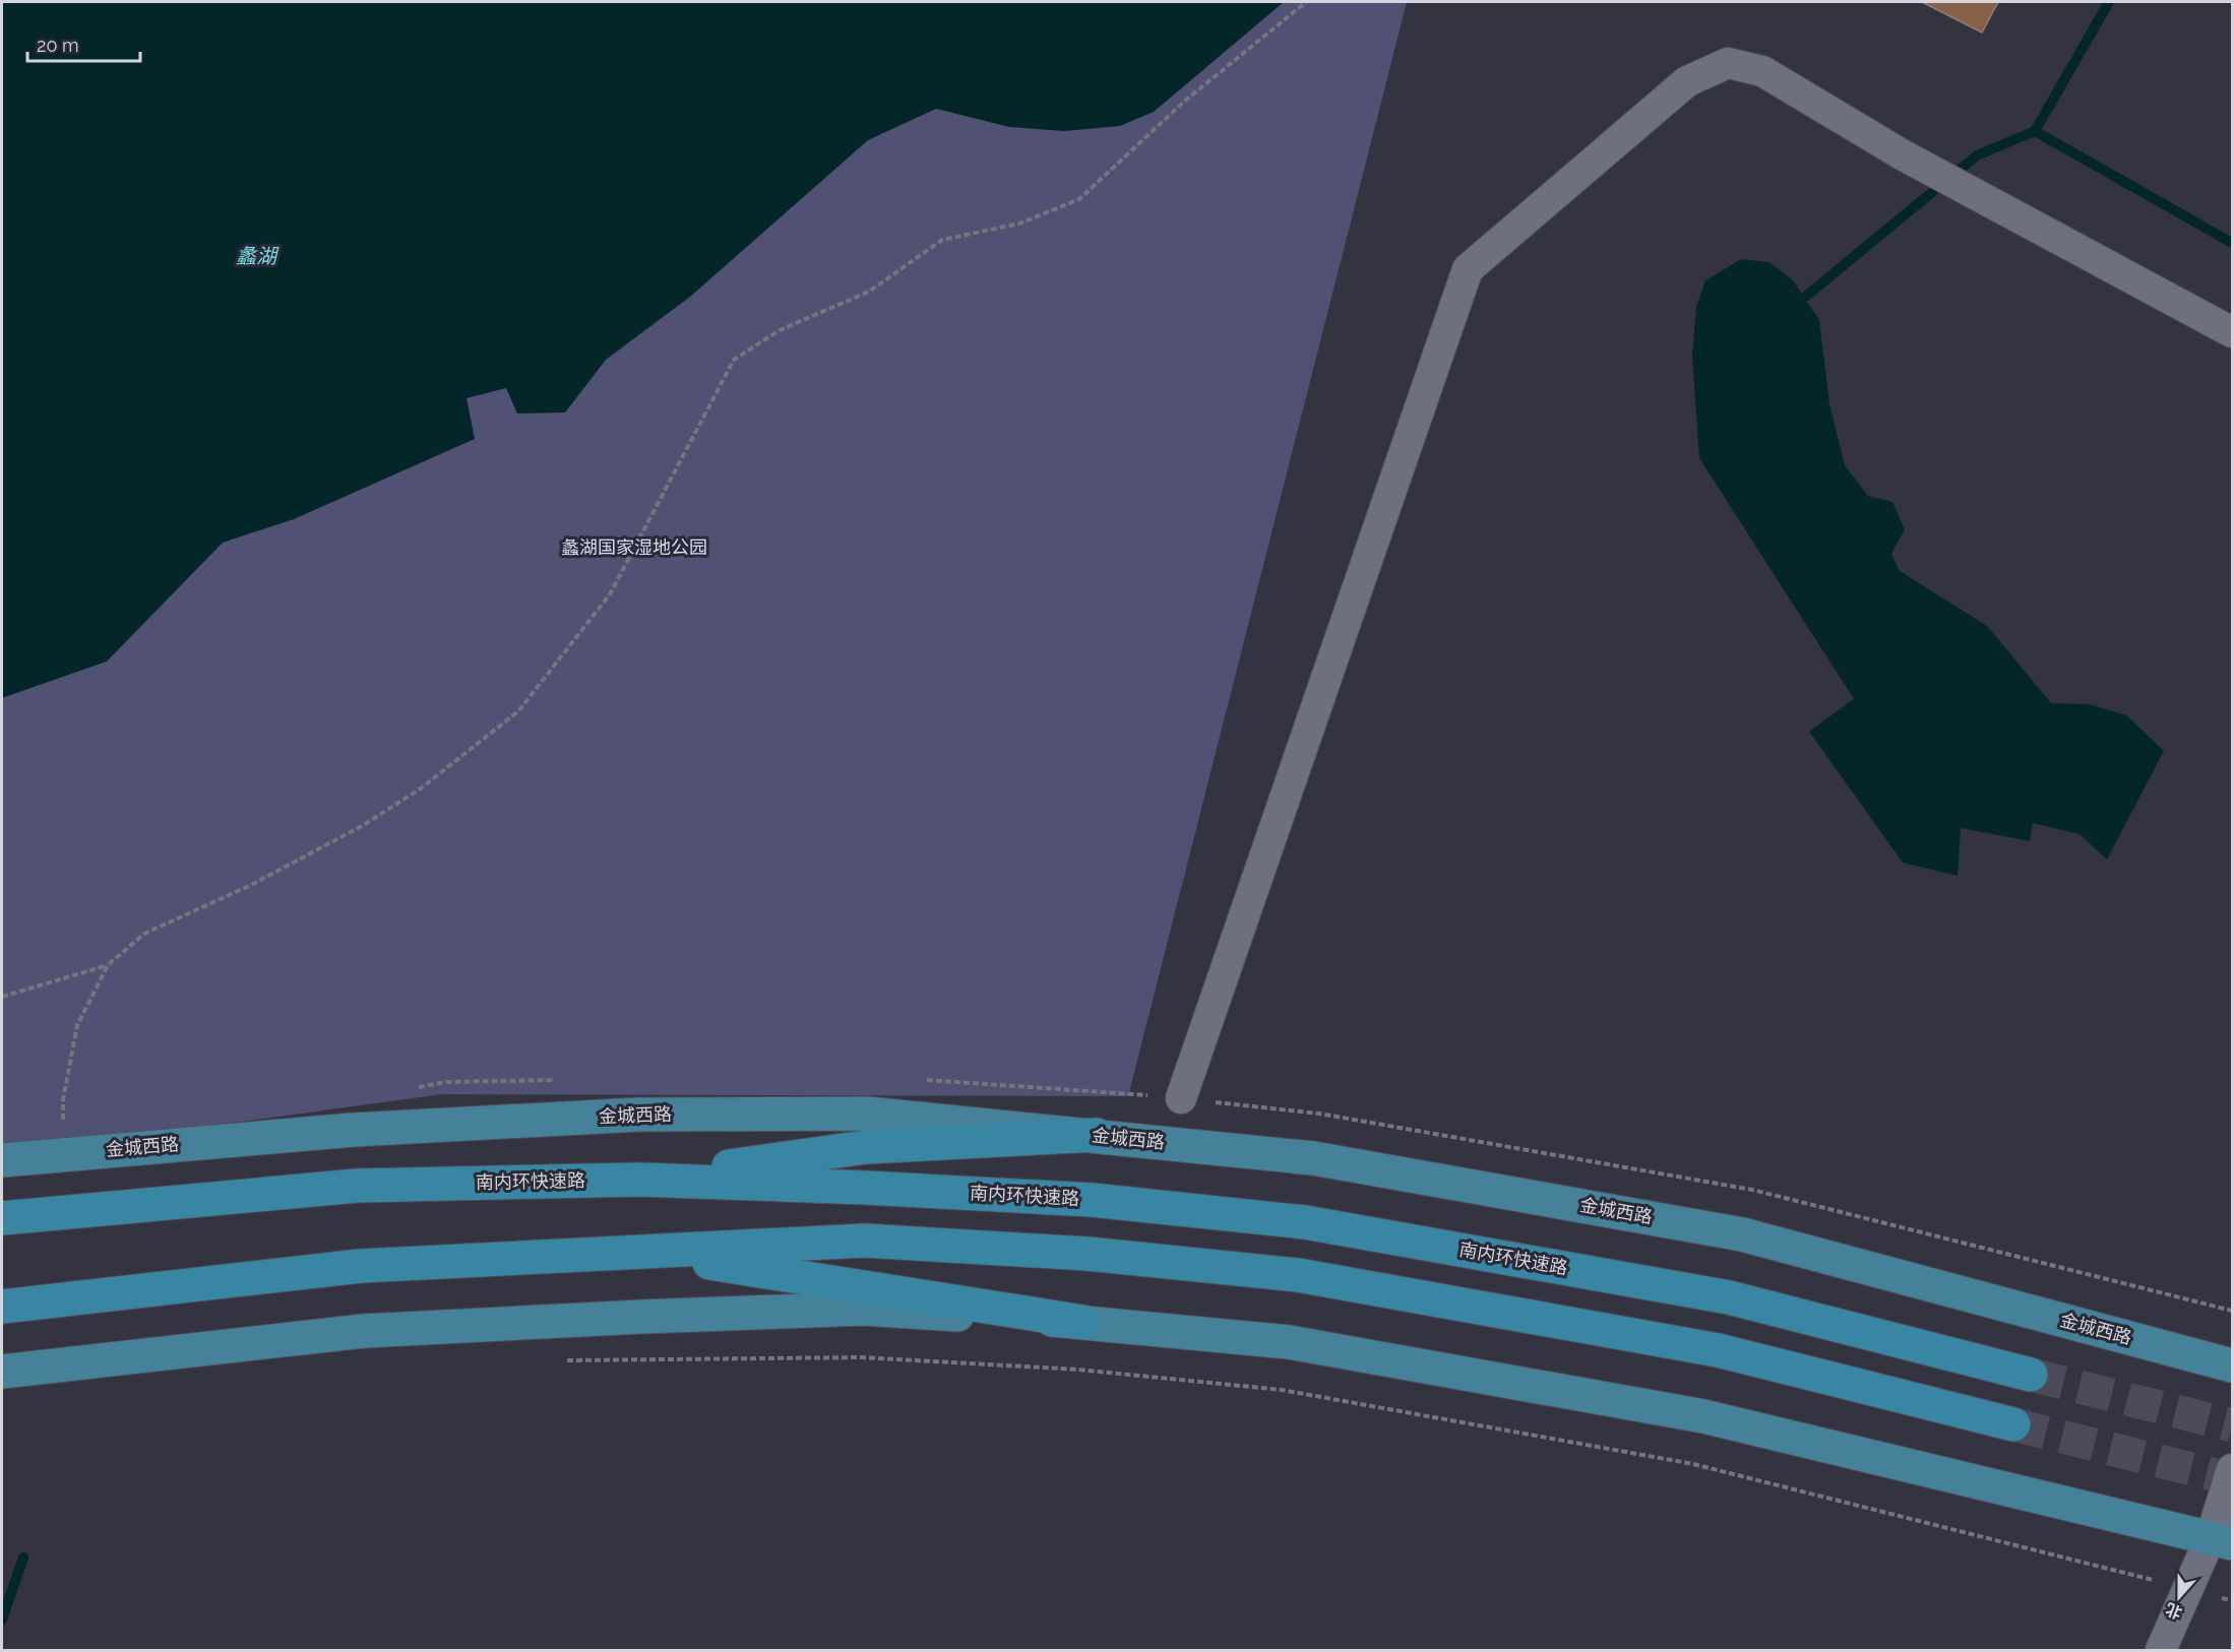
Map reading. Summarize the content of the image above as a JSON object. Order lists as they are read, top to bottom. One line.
{"streets":{"highway":["南内环快速路"],"main road":["金城西路"]},"water":["蠡湖"],"parks":["蠡湖国家湿地公园"],"scale_bar":"20 m","north":"bottom"}
